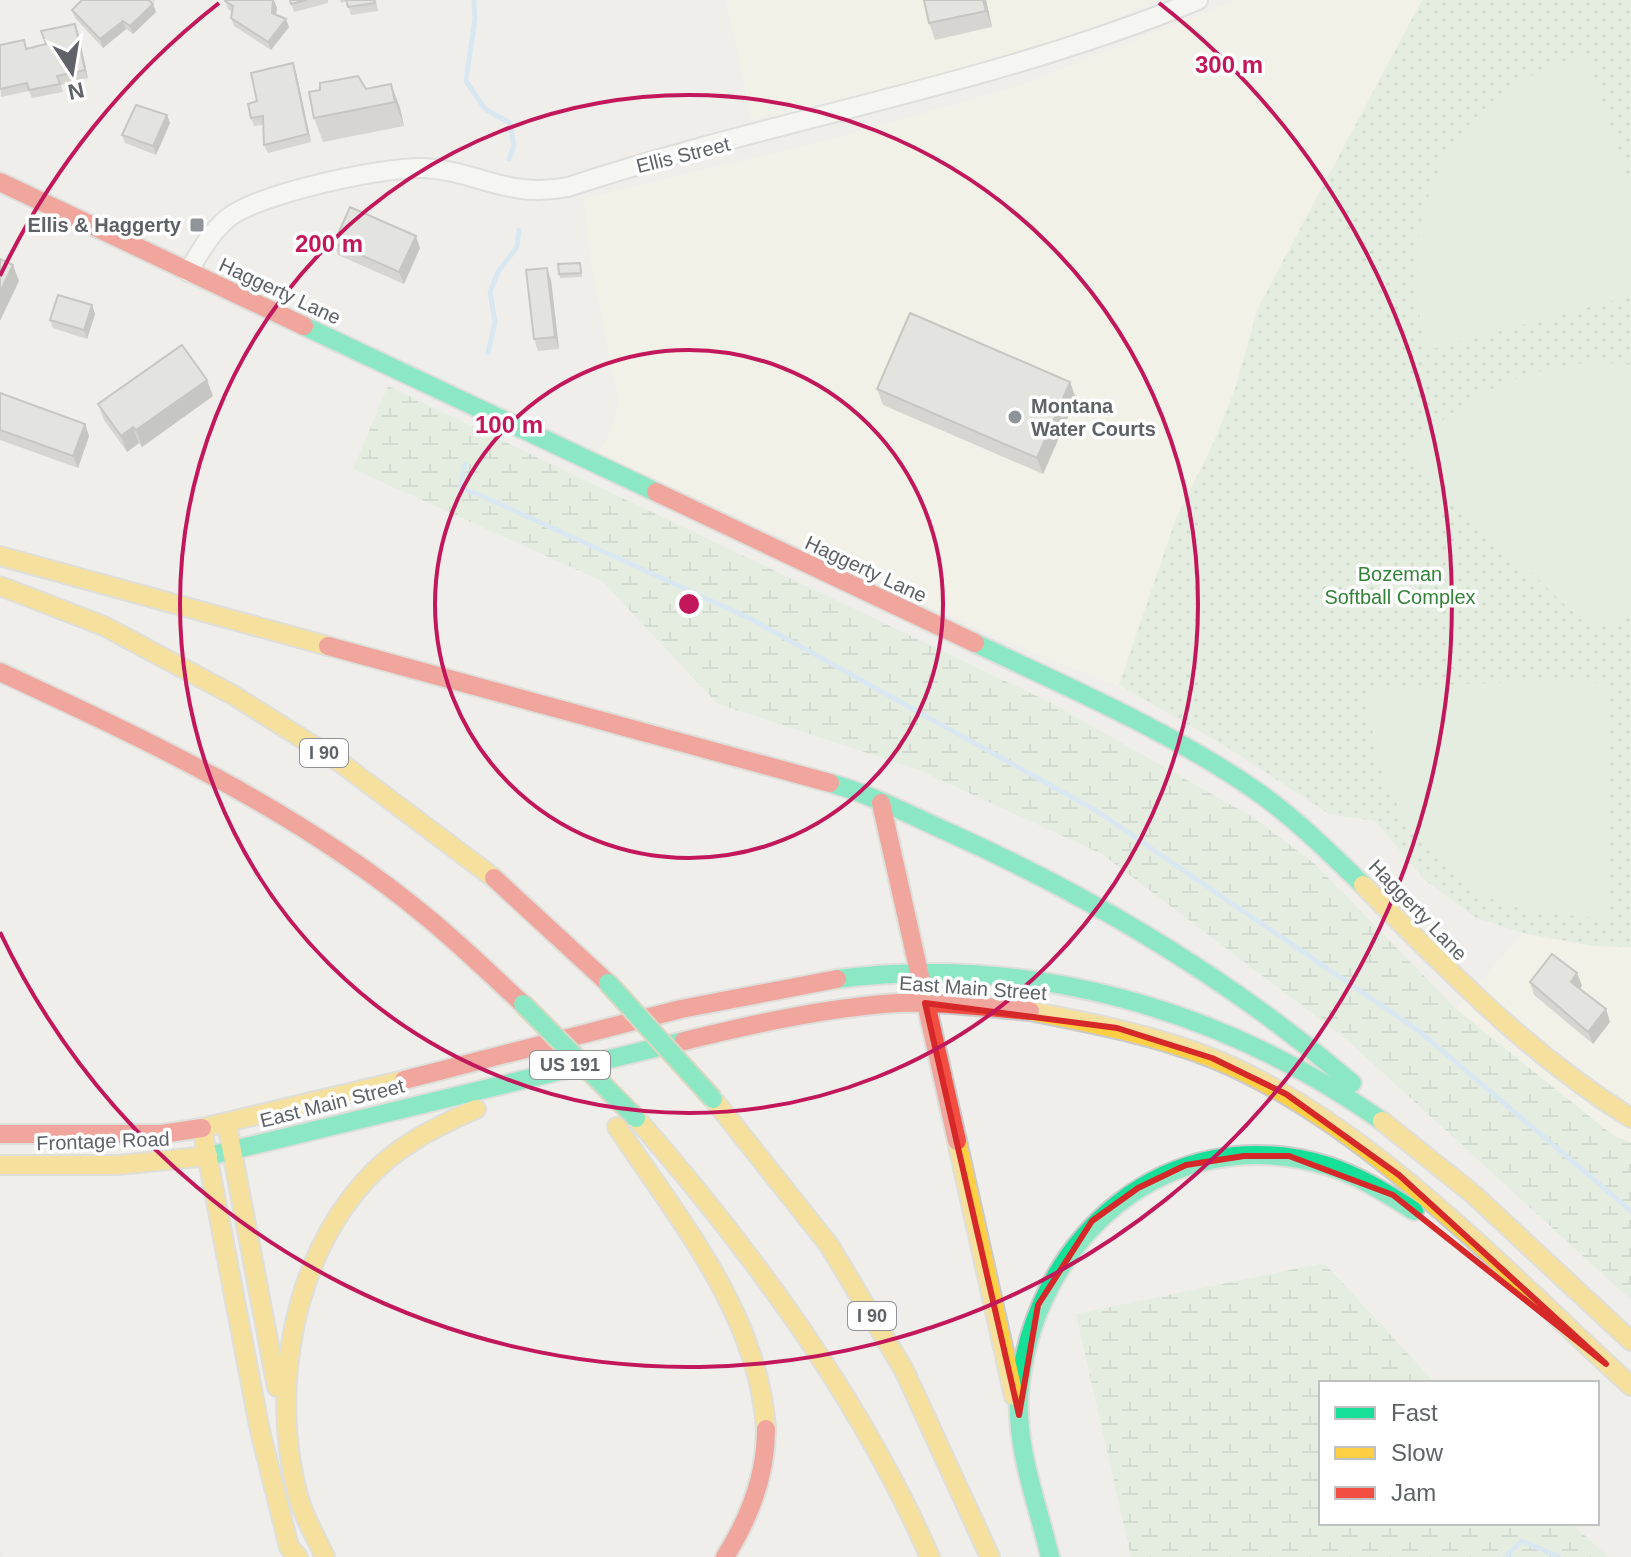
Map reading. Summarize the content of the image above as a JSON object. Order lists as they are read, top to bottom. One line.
{"streets":{"main road":["Haggerty Lane","I 90","East Main Street","US 191","Frontage Road"],"street":["Ellis Street"]},"crossings":[["Ellis Street","Haggerty Lane"],["East Main Street","Frontage Road"]],"parks":["Bozeman Softball Complex"],"places":{"transit":["Ellis & Haggerty"],"other":["Montana Water Courts"]},"legend":["Fast","Slow","Jam"],"north":"bottom","rings":["300 m","200 m","100 m"]}
